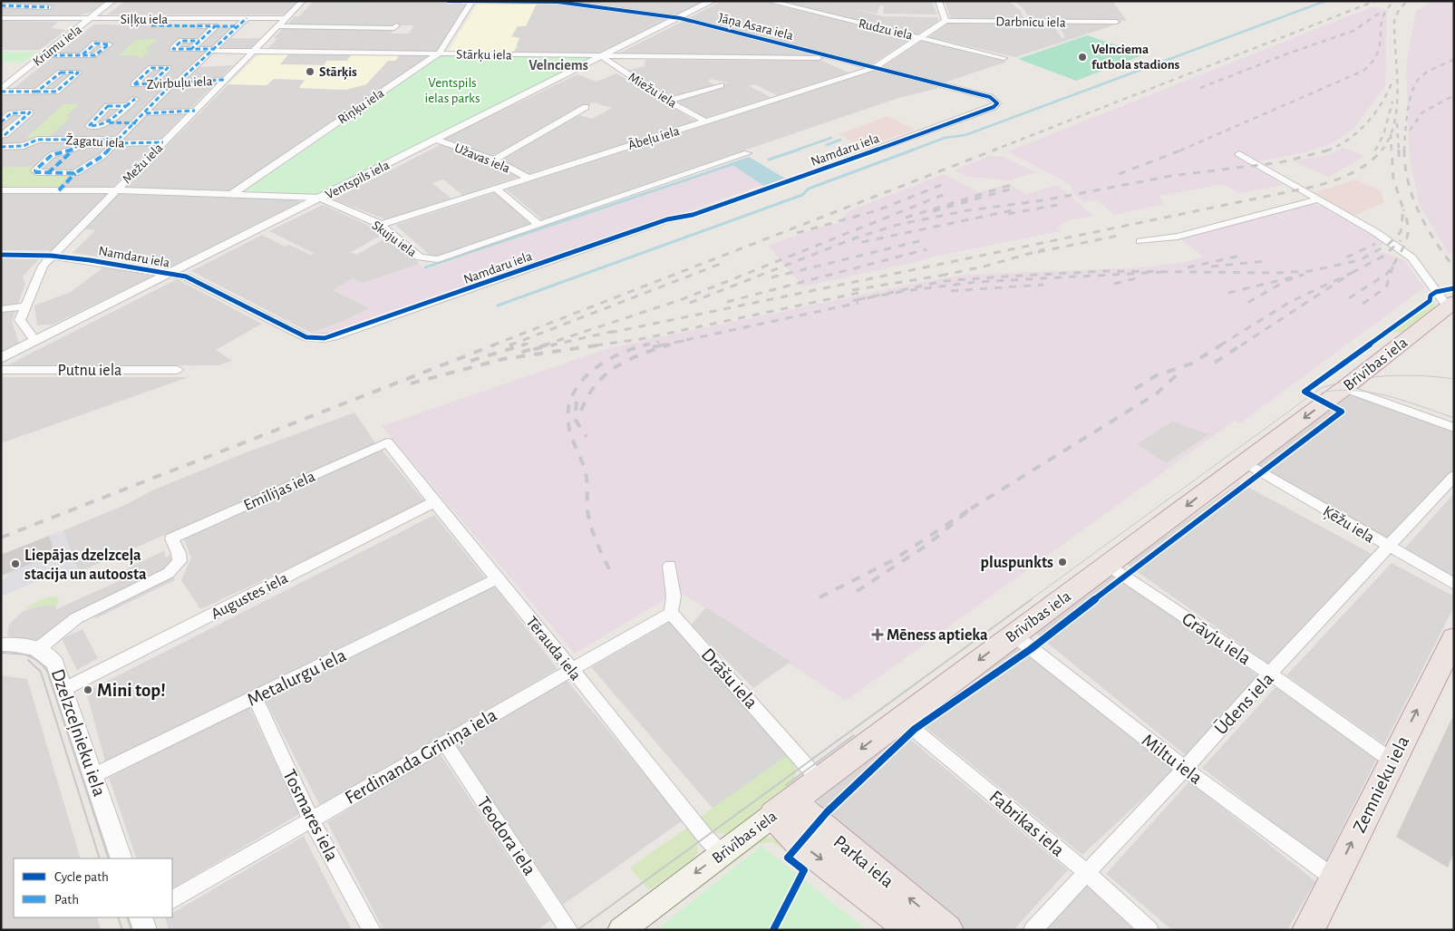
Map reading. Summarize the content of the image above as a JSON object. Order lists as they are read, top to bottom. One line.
{"streets":{"highway":["Brīvības iela","Zemnieku iela","Parka iela"],"street":["Siļķu iela","Darbnīcu iela","Jāņa Asara iela","Rudzu iela","Krūmu iela","Stārķu iela","Zvirbuļu iela","Miežu iela","Riņķu iela","Ābeļu iela","Žagatu iela","Namdaru iela","Užavas iela","Mežu iela","Ventspils iela","Skuju iela","Putnu iela","Emīlijas iela","Ķēžu iela","Augustes iela","Grāvju iela","Tērauda iela","Metalurgu iela","Drāšu iela","Ūdens iela","Dzelzceļnieku iela","Ferdinanda Grīniņa iela","Miltu iela","Tosmares iela","Fabrikas iela","Teodora iela"]},"crossings":[["Siļķu iela","Krūmu iela"],["Siļķu iela","Mežu iela"],["Darbnīcu iela","Ābeļu iela"],["Jāņa Asara iela","Stārķu iela"],["Jāņa Asara iela","Riņķu iela"],["Jāņa Asara iela","Ābeļu iela"],["Jāņa Asara iela","Namdaru iela"],["Jāņa Asara iela","Ventspils iela"],["Rudzu iela","Ābeļu iela"],["Stārķu iela","Miežu iela"],["Stārķu iela","Riņķu iela"],["Stārķu iela","Mežu iela"],["Stārķu iela","Ventspils iela"],["Zvirbuļu iela","Mežu iela"],["Miežu iela","Ābeļu iela"],["Miežu iela","Ventspils iela"],["Riņķu iela","Skuju iela"],["Ābeļu iela","Užavas iela"],["Ābeļu iela","Skuju iela"],["Žagatu iela","Mežu iela"],["Namdaru iela","Mežu iela"],["Namdaru iela","Ventspils iela"],["Užavas iela","Ventspils iela"],["Mežu iela","Ventspils iela"],["Mežu iela","Skuju iela"],["Ventspils iela","Skuju iela"],["Brīvības iela","Ķēžu iela"],["Brīvības iela","Grāvju iela"],["Brīvības iela","Tērauda iela"],["Brīvības iela","Drāšu iela"],["Brīvības iela","Miltu iela"],["Brīvības iela","Fabrikas iela"],["Brīvības iela","Parka iela"],["Emīlijas iela","Tērauda iela"],["Emīlijas iela","Dzelzceļnieku iela"],["Ķēžu iela","Ūdens iela"],["Augustes iela","Tērauda iela"],["Augustes iela","Dzelzceļnieku iela"],["Grāvju iela","Ūdens iela"],["Grāvju iela","Zemnieku iela"],["Tērauda iela","Metalurgu iela"],["Tērauda iela","Ferdinanda Grīniņa iela"],["Metalurgu iela","Dzelzceļnieku iela"],["Metalurgu iela","Tosmares iela"],["Drāšu iela","Ferdinanda Grīniņa iela"],["Ūdens iela","Miltu iela"],["Ūdens iela","Fabrikas iela"],["Ferdinanda Grīniņa iela","Tosmares iela"],["Ferdinanda Grīniņa iela","Teodora iela"],["Miltu iela","Zemnieku iela"]],"one_way":["Brīvības iela","Zemnieku iela"],"districts":["Velnciems"],"parks":["Ventspils ielas parks"],"places":{"other":["Velnciema futbola stadions","Stārķis","pluspunkts","Liepājas dzelzceļa stacija un autoosta","Mini top!"],"health":["Mēness aptieka"]},"legend":["Cycle path","Path"]}
